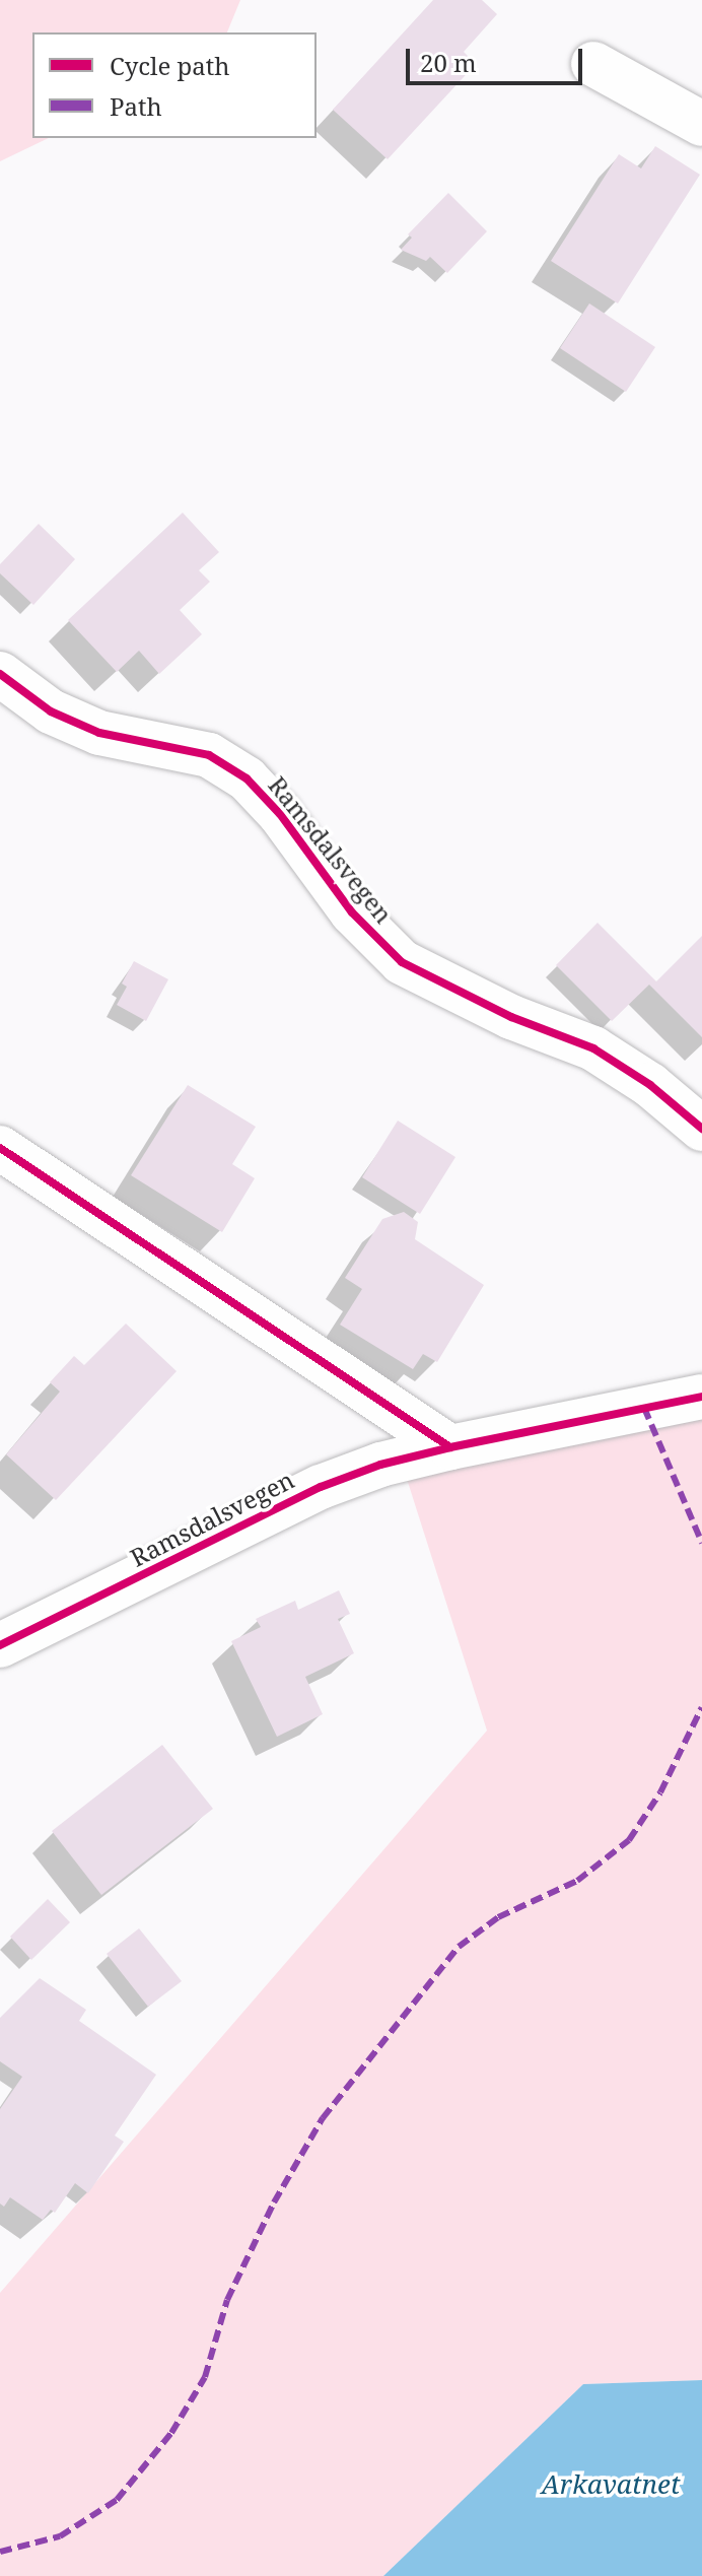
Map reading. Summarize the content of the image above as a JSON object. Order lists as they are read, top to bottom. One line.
{"streets":{"street":["Ramsdalsvegen"]},"water":["Arkavatnet"],"legend":["Cycle path","Path"],"scale_bar":"20 m"}
